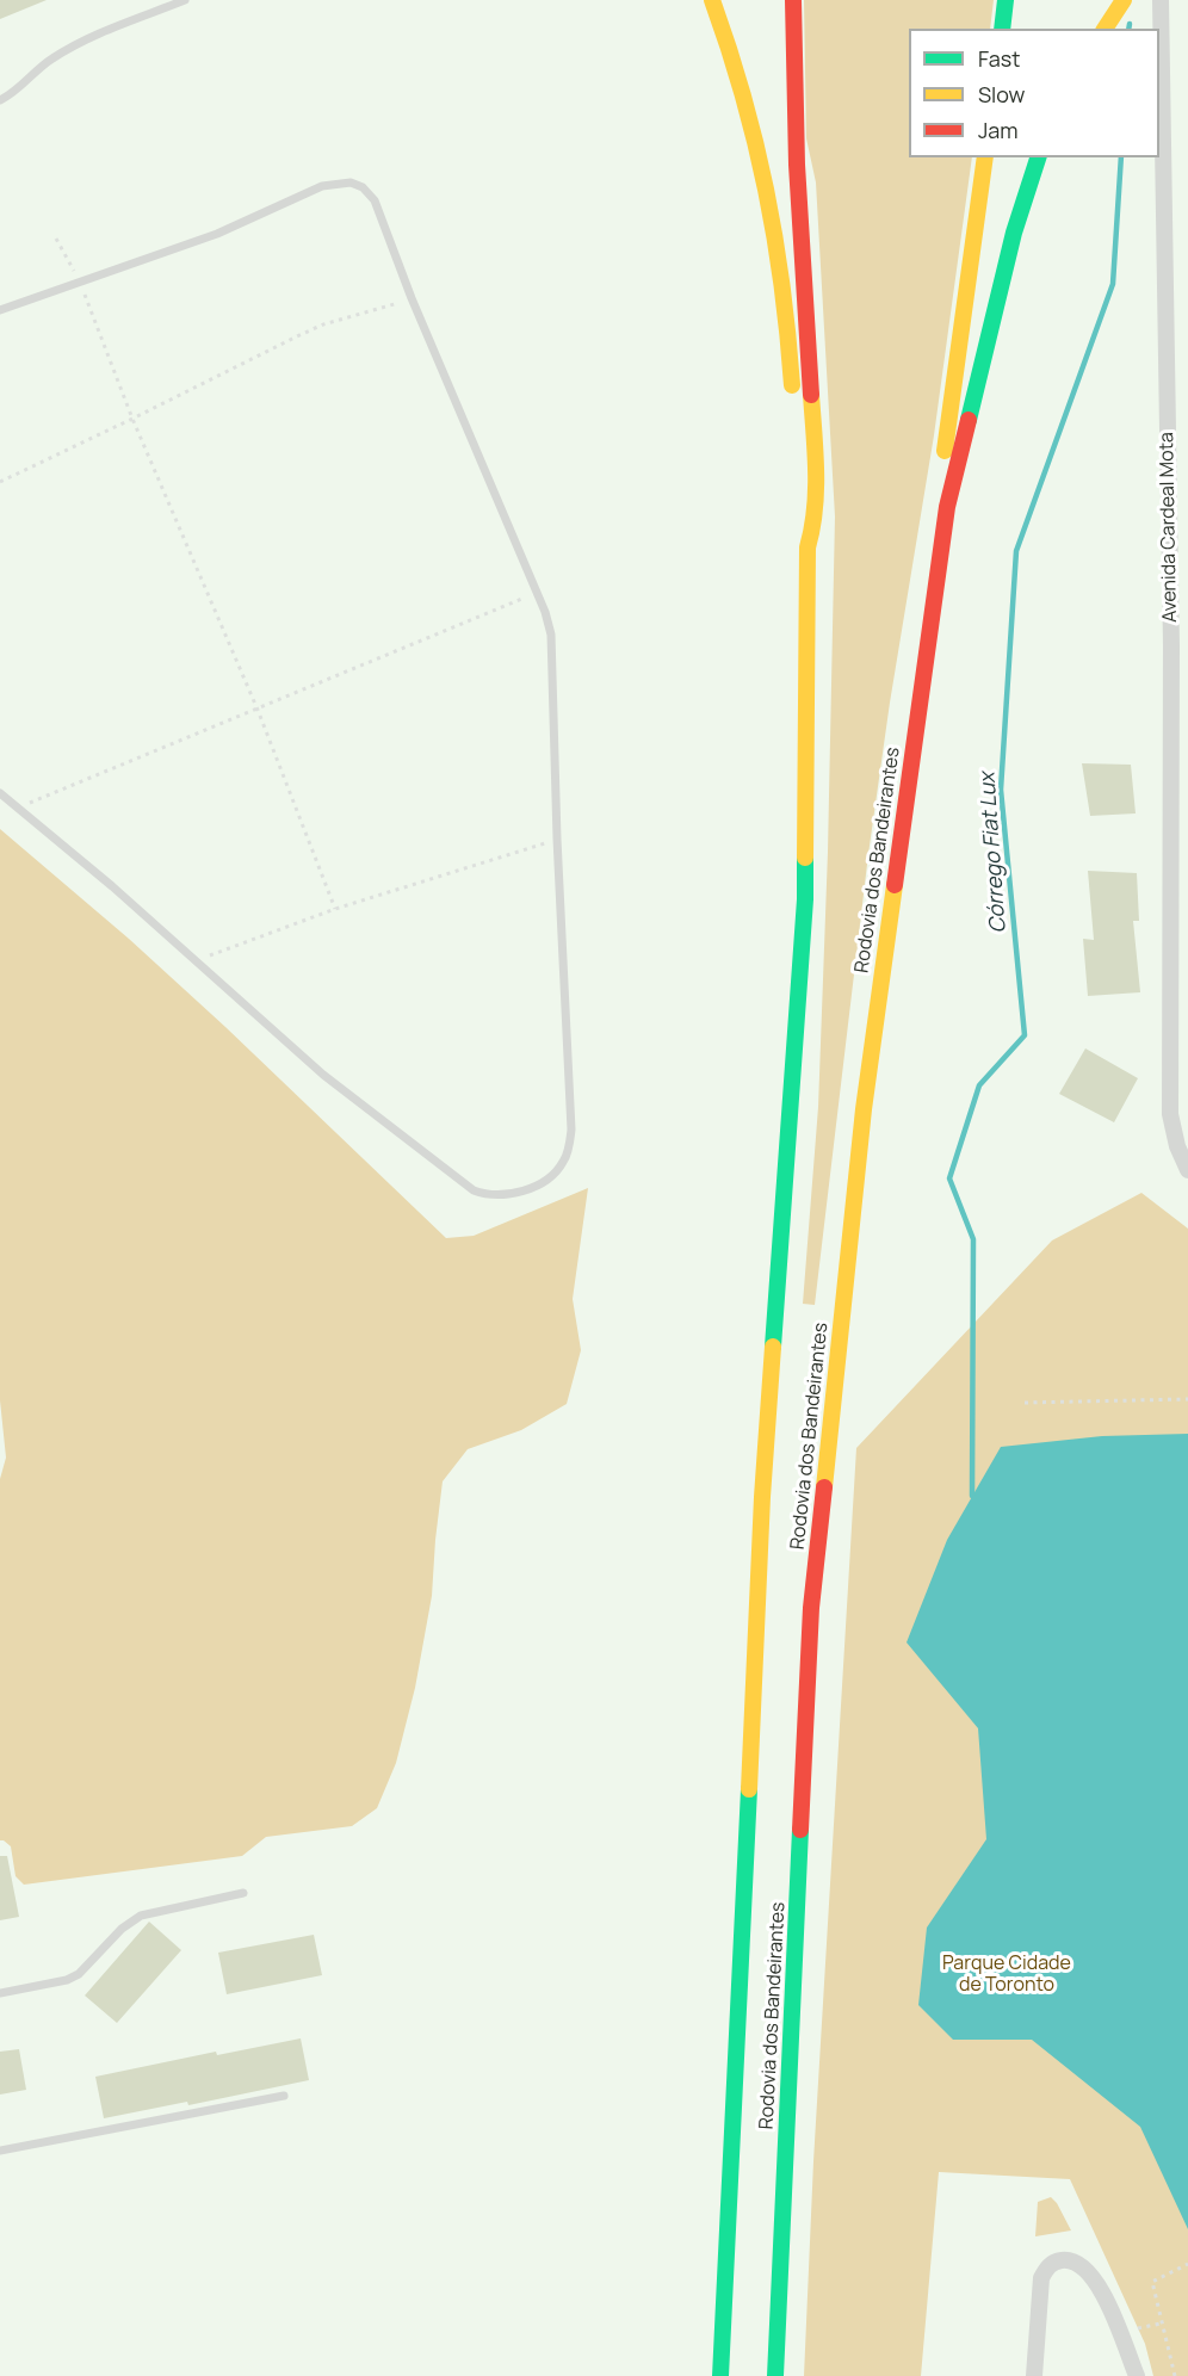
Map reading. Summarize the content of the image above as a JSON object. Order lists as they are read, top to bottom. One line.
{"streets":{"highway":["Rodovia dos Bandeirantes"],"street":["Avenida Cardeal Mota"]},"water":["Córrego Fiat Lux"],"parks":["Parque Cidade de Toronto"],"legend":["Fast","Slow","Jam"]}
